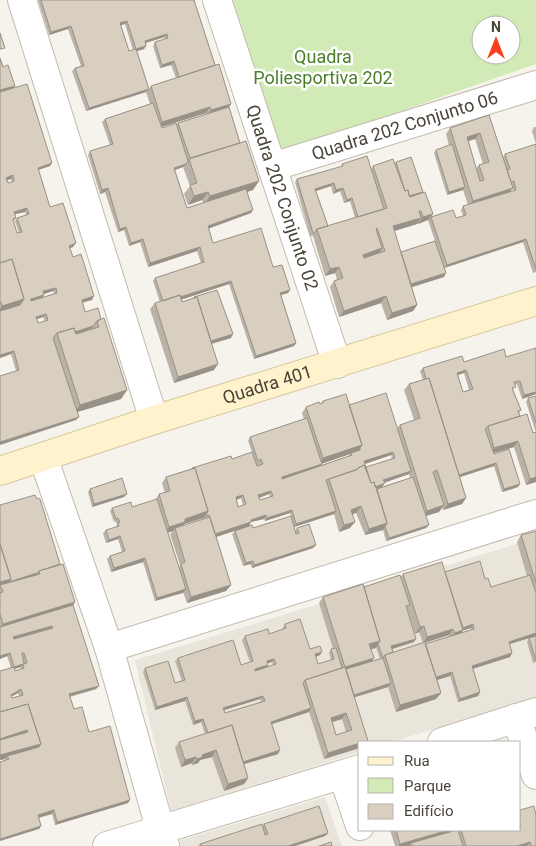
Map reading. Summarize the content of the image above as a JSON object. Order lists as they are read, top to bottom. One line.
{"streets":{"street":["Quadra 202 Conjunto 06","Quadra 202 Conjunto 02","Quadra 401"]},"crossings":[["Quadra 202 Conjunto 06","Quadra 202 Conjunto 02"],["Quadra 202 Conjunto 02","Quadra 401"]],"parks":["Quadra Poliesportiva 202"],"legend":["Rua","Parque","Edifício"],"north":"top"}
